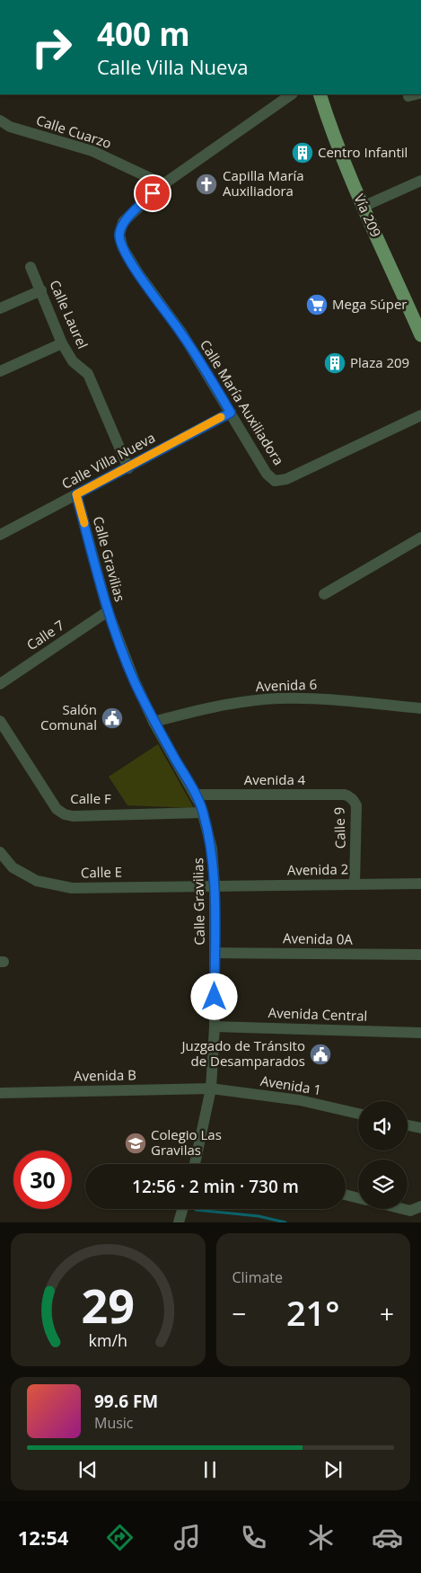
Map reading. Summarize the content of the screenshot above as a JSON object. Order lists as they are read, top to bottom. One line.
{"streets":{"main road":["Vía 209"],"street":["Calle Cuarzo","Calle Laurel","Calle María Auxiliadora","Calle Villa Nueva","Calle Gravilias","Calle 7","Avenida 6","Avenida 4","Calle F","Calle 9","Avenida 2","Calle E","Avenida 0A","Avenida Central","Avenida B","Avenida 1"]},"crossings":[["Calle Cuarzo","Calle María Auxiliadora"],["Calle Laurel","Calle Villa Nueva"],["Calle María Auxiliadora","Calle Villa Nueva"],["Calle Villa Nueva","Calle Gravilias"],["Calle Gravilias","Calle 7"],["Calle Gravilias","Avenida 6"],["Calle Gravilias","Avenida 4"],["Calle Gravilias","Calle F"],["Calle Gravilias","Avenida 2"],["Calle Gravilias","Calle E"],["Calle Gravilias","Avenida 0A"],["Calle Gravilias","Avenida Central"],["Calle Gravilias","Avenida B"],["Calle Gravilias","Avenida 1"],["Avenida 4","Calle 9"],["Calle 9","Avenida 2"],["Avenida 2","Calle E"],["Avenida B","Avenida 1"]],"places":{"building":["Centro Infantil","Plaza 209"],"church":["Capilla María Auxiliadora"],"supermarket":["Mega Súper"],"public building":["Salón Comunal","Juzgado de Tránsito de Desamparados"],"school or university":["Colegio Las Gravilas"]},"page":{"turn":["400 m","Calle Villa Nueva"],"limit":"30","trip":"12:56 · 2 min · 730 m","tile":"Climate","heat":["−","21°","+"],"song":["99.6 FM","Music"],"tabs":"12:54","gauge":["29","km/h"]}}
